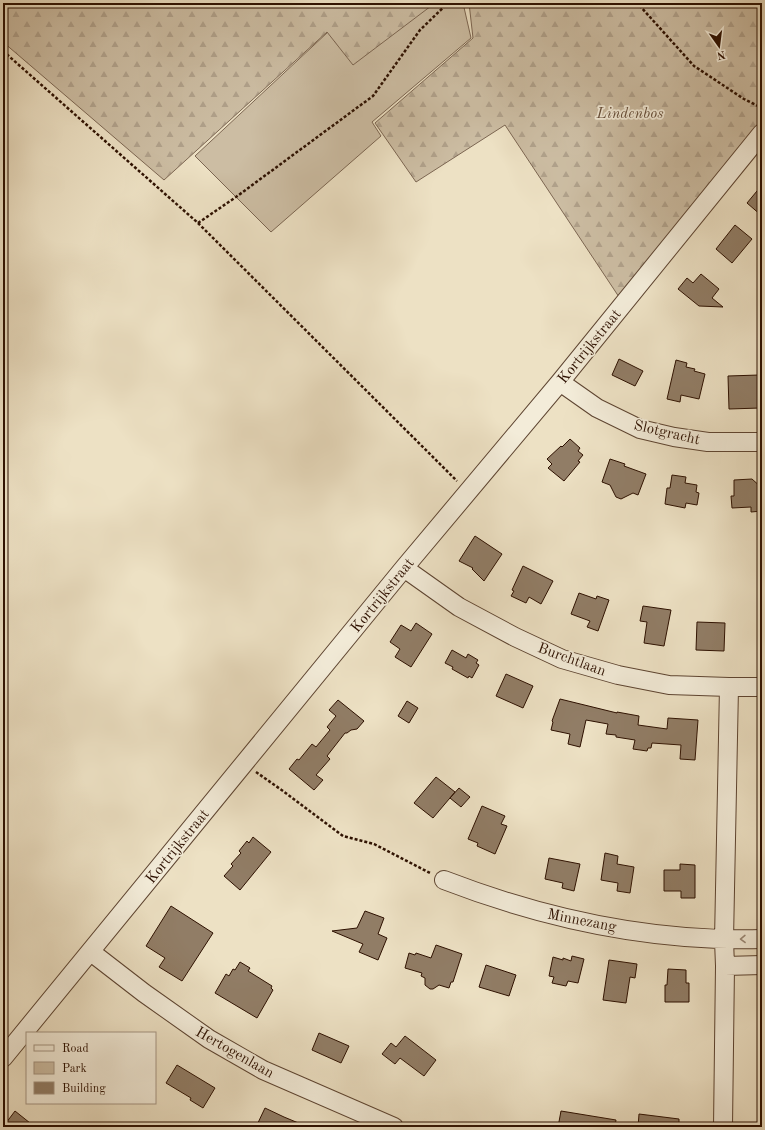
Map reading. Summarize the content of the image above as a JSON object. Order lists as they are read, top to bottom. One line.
{"streets":{"street":["Kortrijkstraat","Slotgracht","Burchtlaan","Minnezang","Hertogenlaan"]},"crossings":[["Kortrijkstraat","Slotgracht"],["Kortrijkstraat","Burchtlaan"],["Kortrijkstraat","Hertogenlaan"]],"parks":["Lindenbos"],"legend":["Road","Park","Building"],"north":"bottom"}
